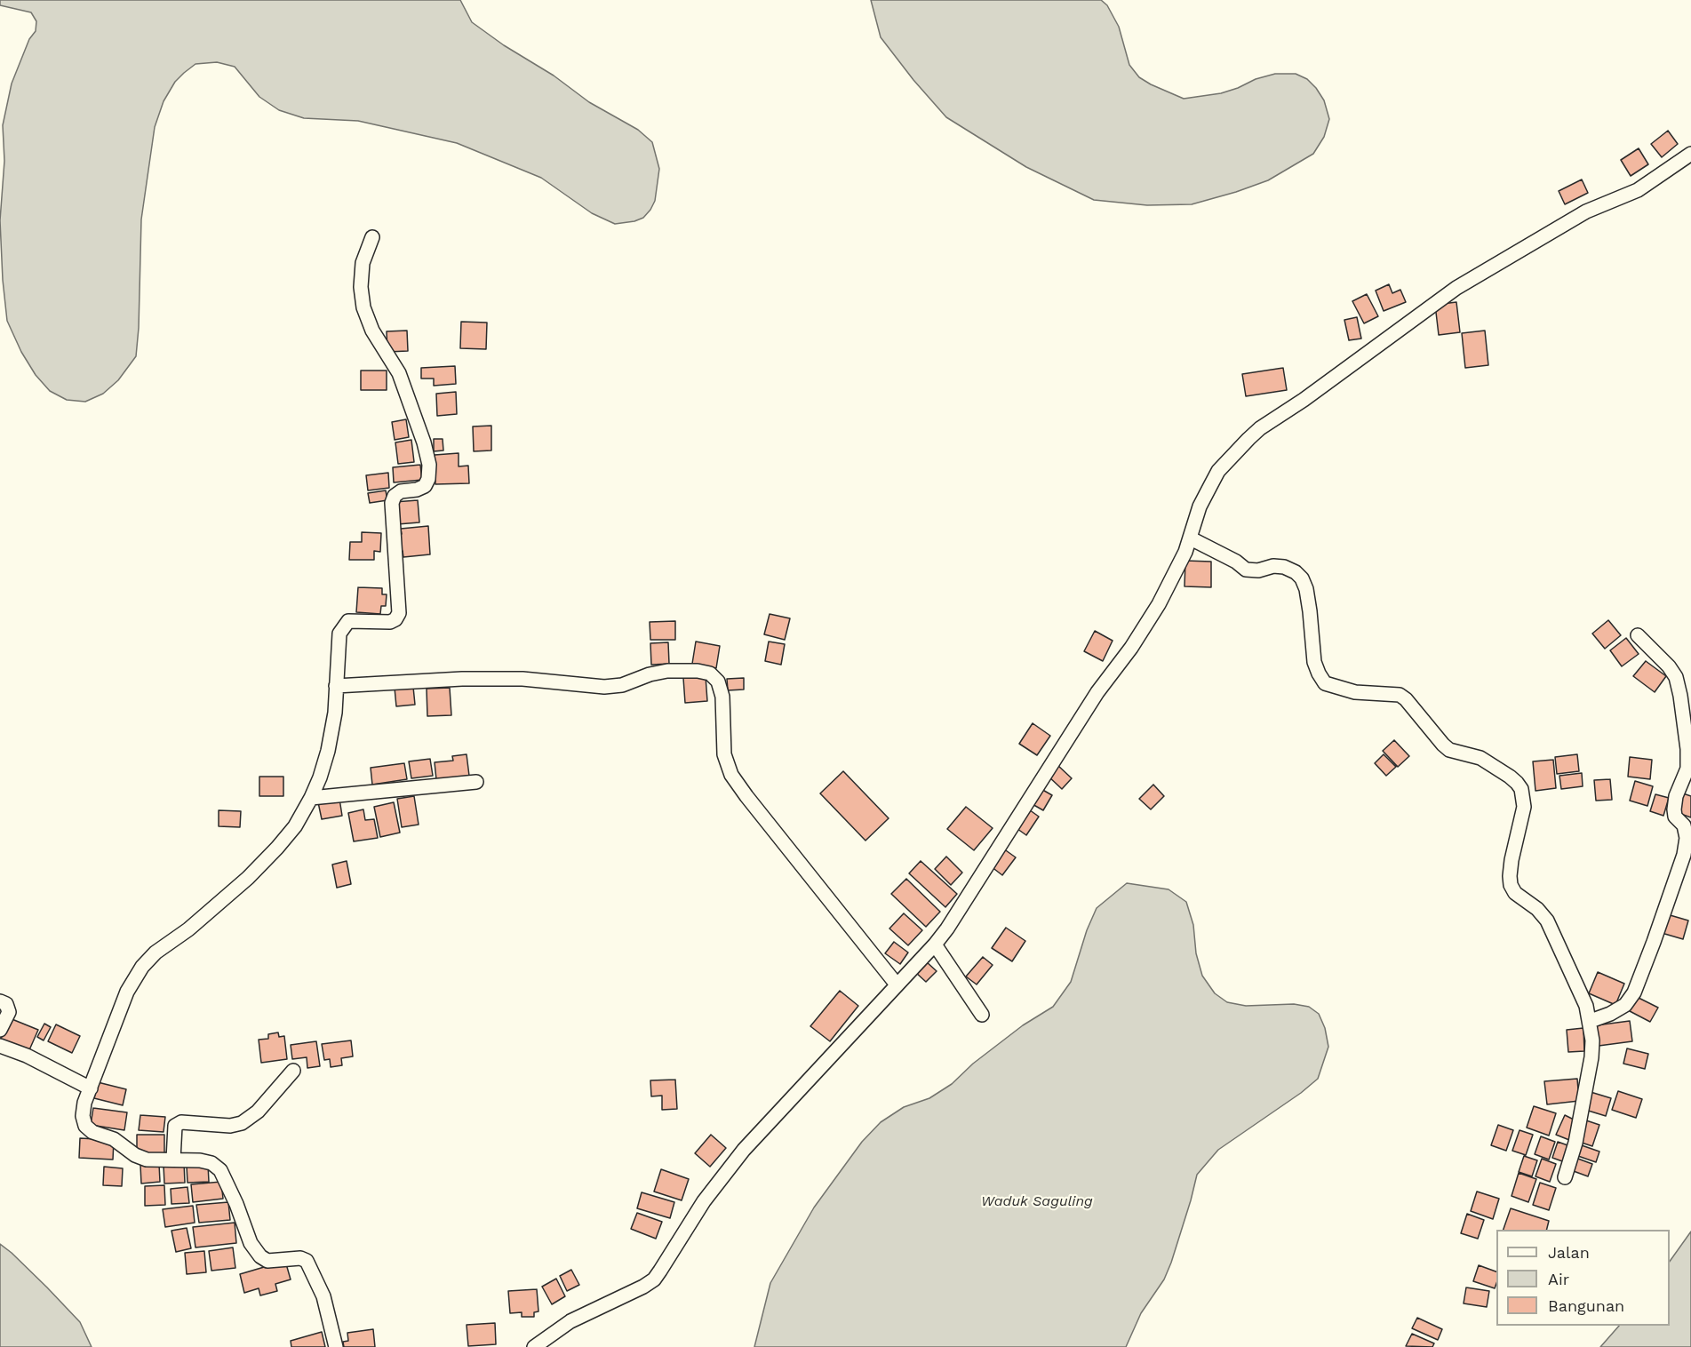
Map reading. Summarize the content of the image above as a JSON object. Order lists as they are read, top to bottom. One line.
{"water":["Waduk Saguling"],"legend":["Jalan","Air","Bangunan"]}
